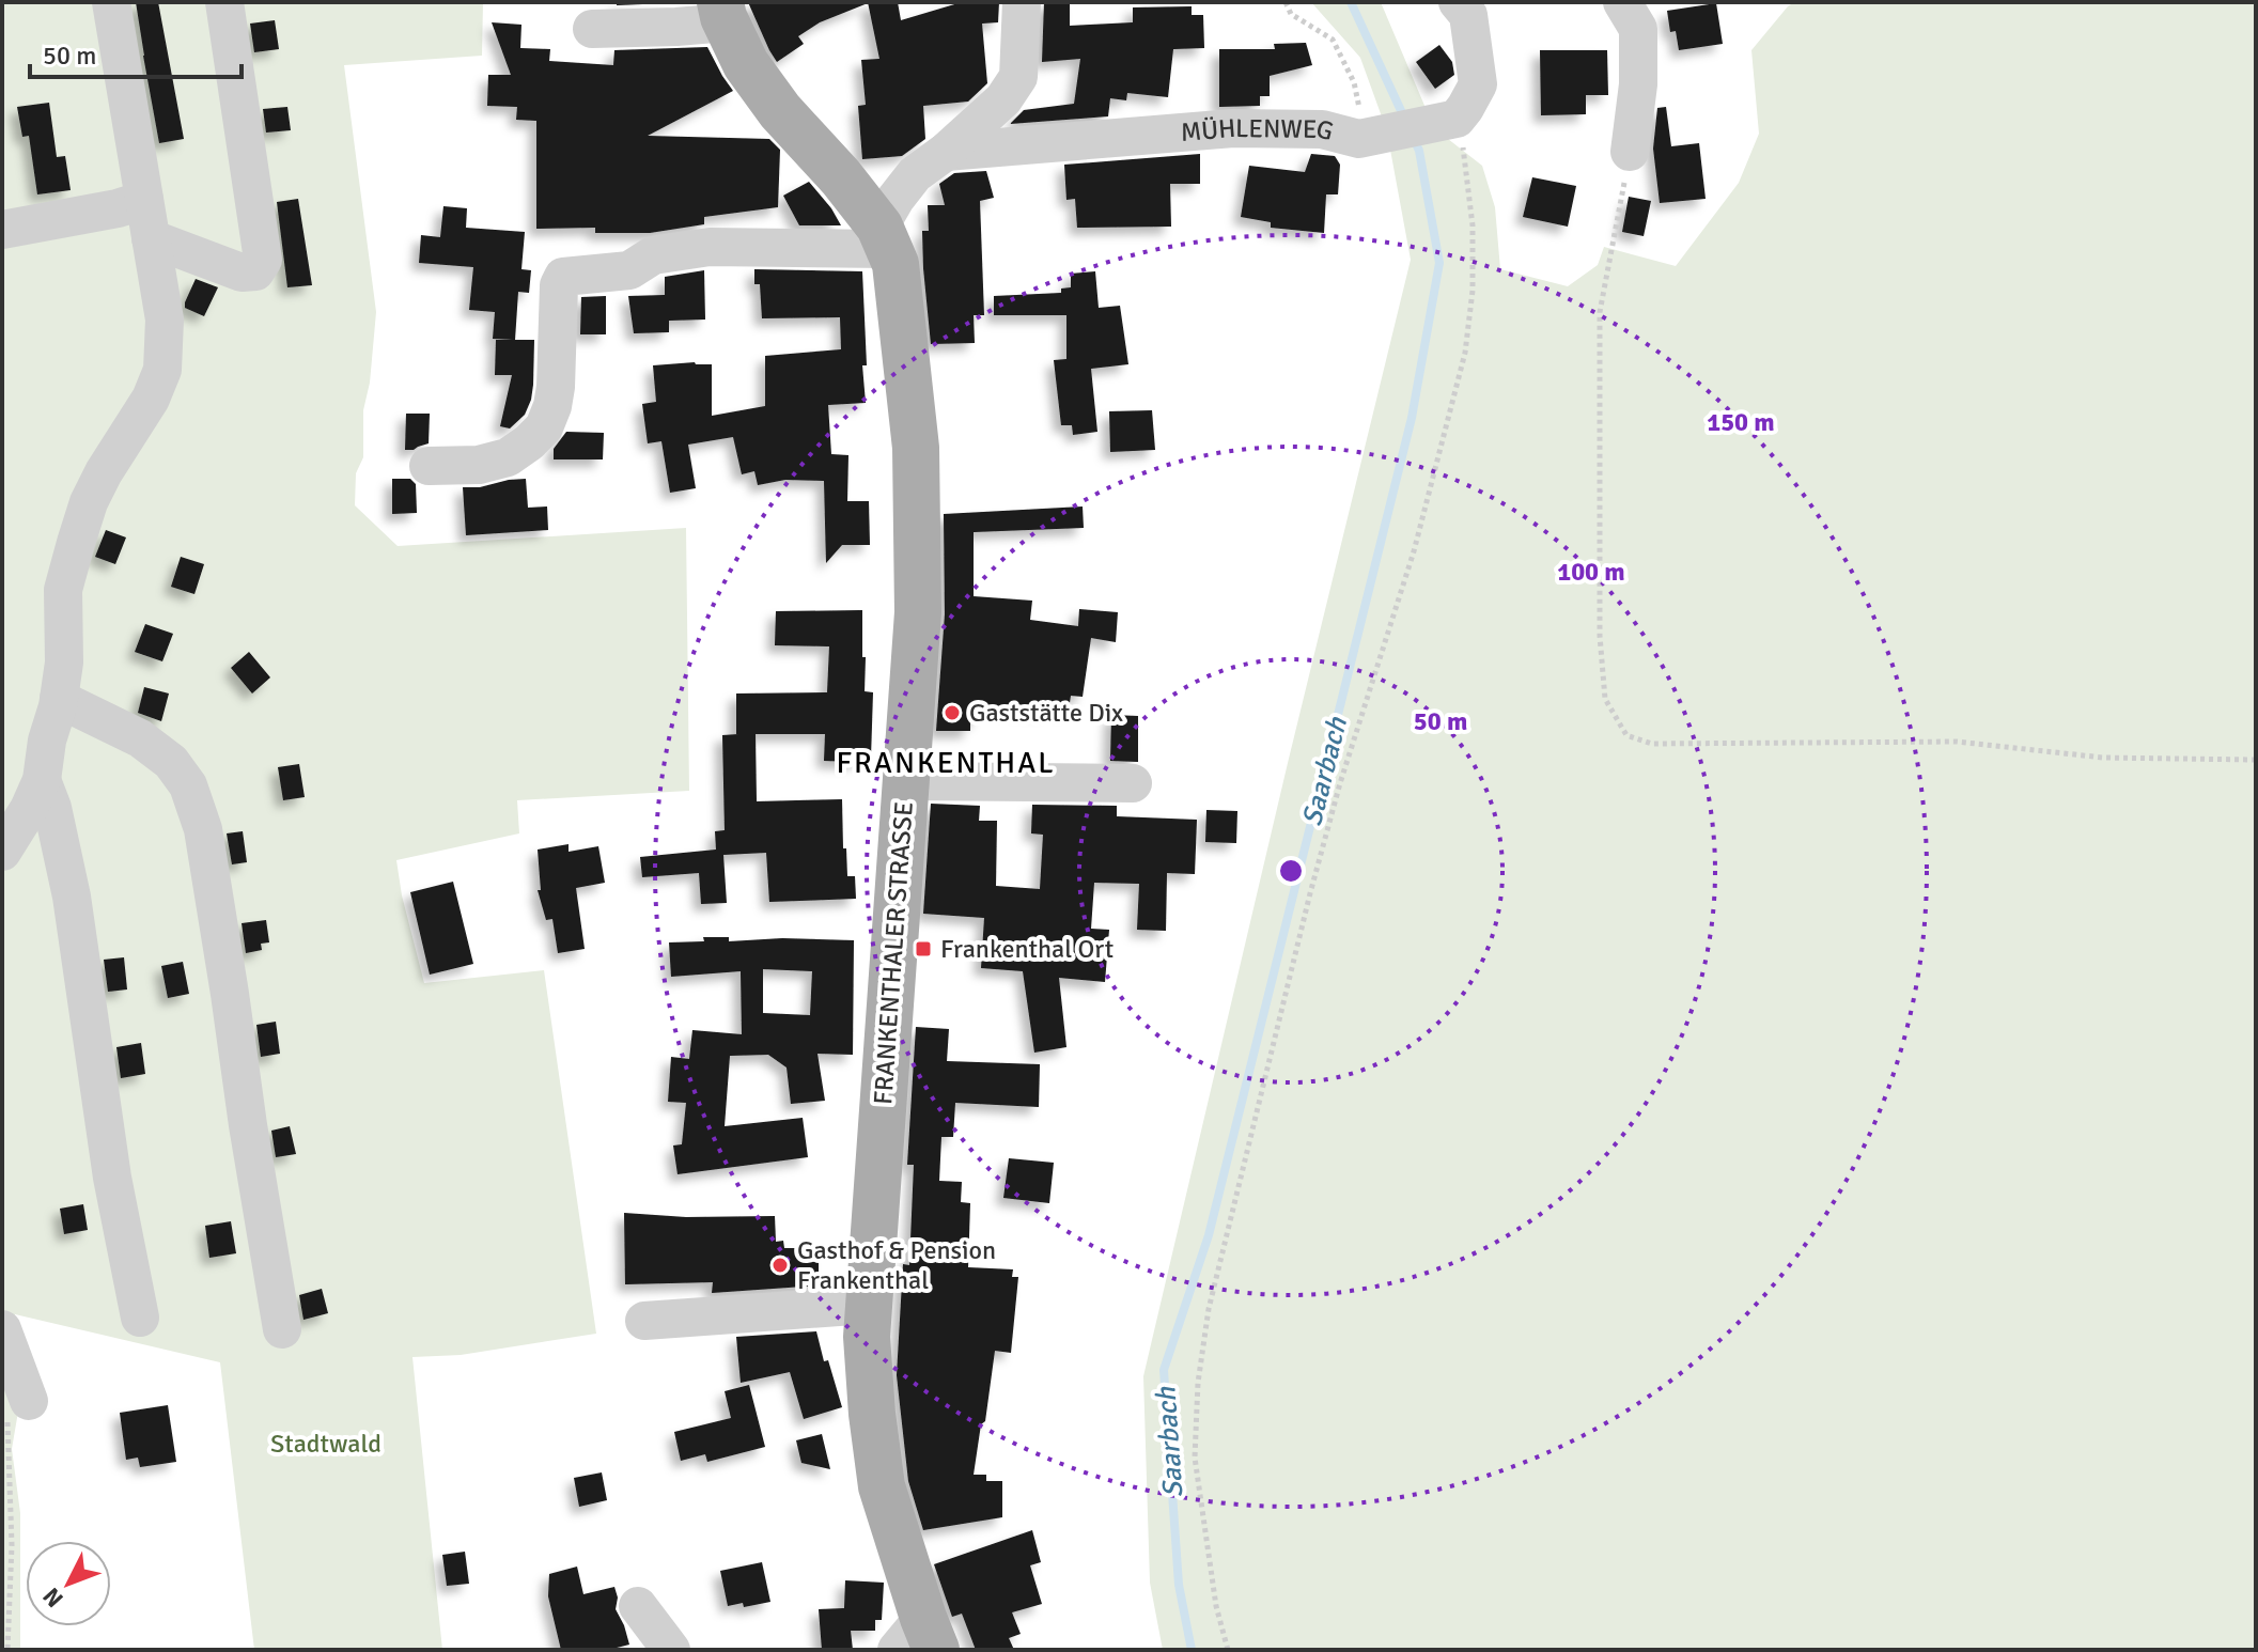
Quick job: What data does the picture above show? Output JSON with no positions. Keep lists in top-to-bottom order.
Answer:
{
  "streets": {
    "main road": ["FRANKENTHALER STRASSE"],
    "street": ["MÜHLENWEG"]
  },
  "districts": ["FRANKENTHAL"],
  "water": ["Saarbach"],
  "parks": ["Stadtwald"],
  "places": {
    "other": ["Gaststätte Dix", "Gasthof & Pension Frankenthal"],
    "transit": ["Frankenthal Ort"]
  },
  "scale_bar": "50 m",
  "north": "bottom left",
  "rings": ["150 m", "100 m", "50 m"]
}
